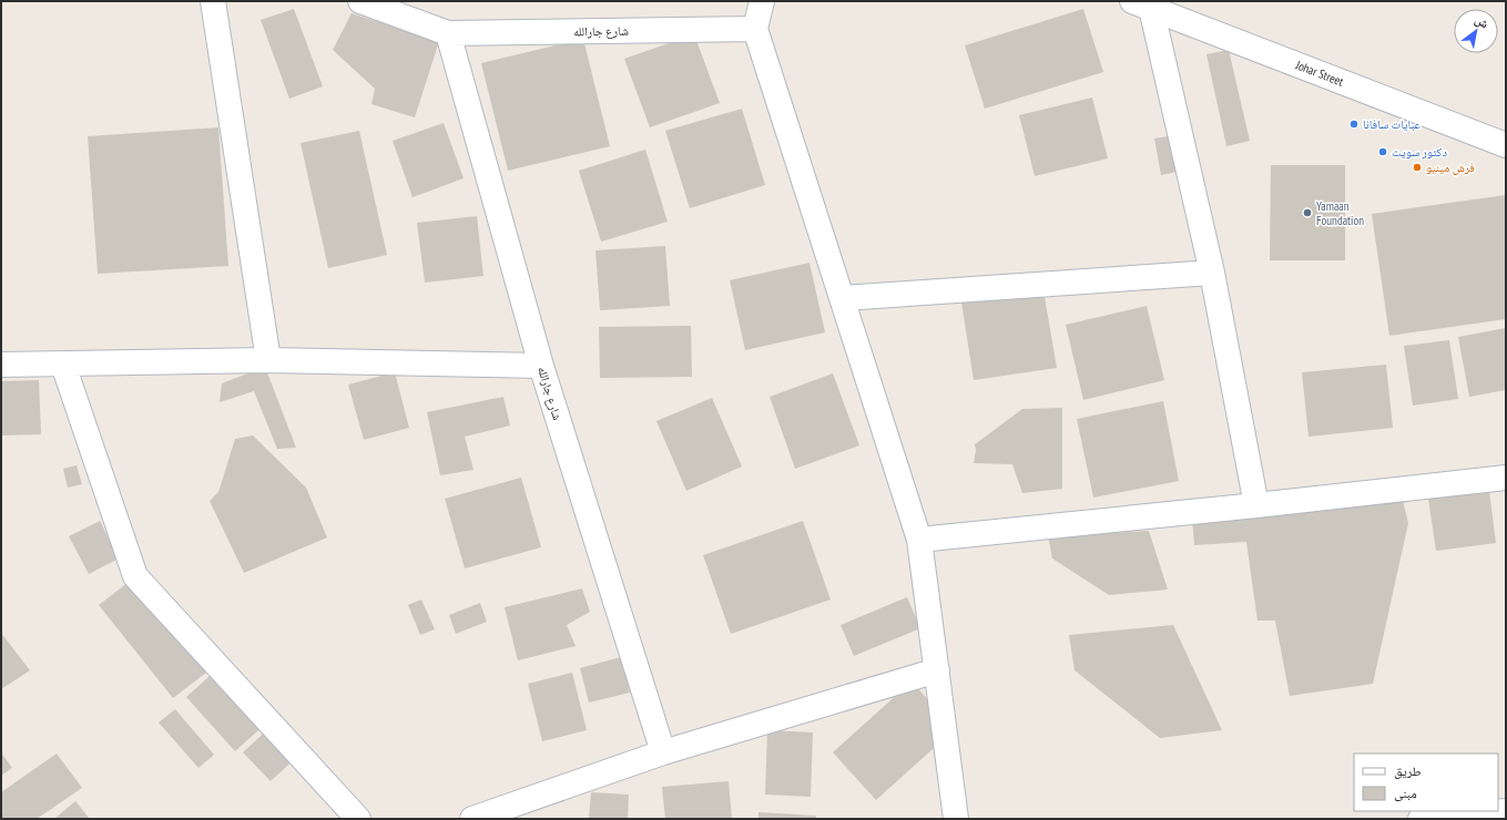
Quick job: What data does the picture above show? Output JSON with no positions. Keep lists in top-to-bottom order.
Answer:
{
  "streets": {
    "street": ["شارع جارالله", "Johar Street"]
  },
  "places": [
    "عبايات سافانا",
    "دكتور سويت",
    "فرش مينيو",
    "Yamaan Foundation"
  ],
  "legend": ["طريق", "مبنى"],
  "north": "top right"
}
